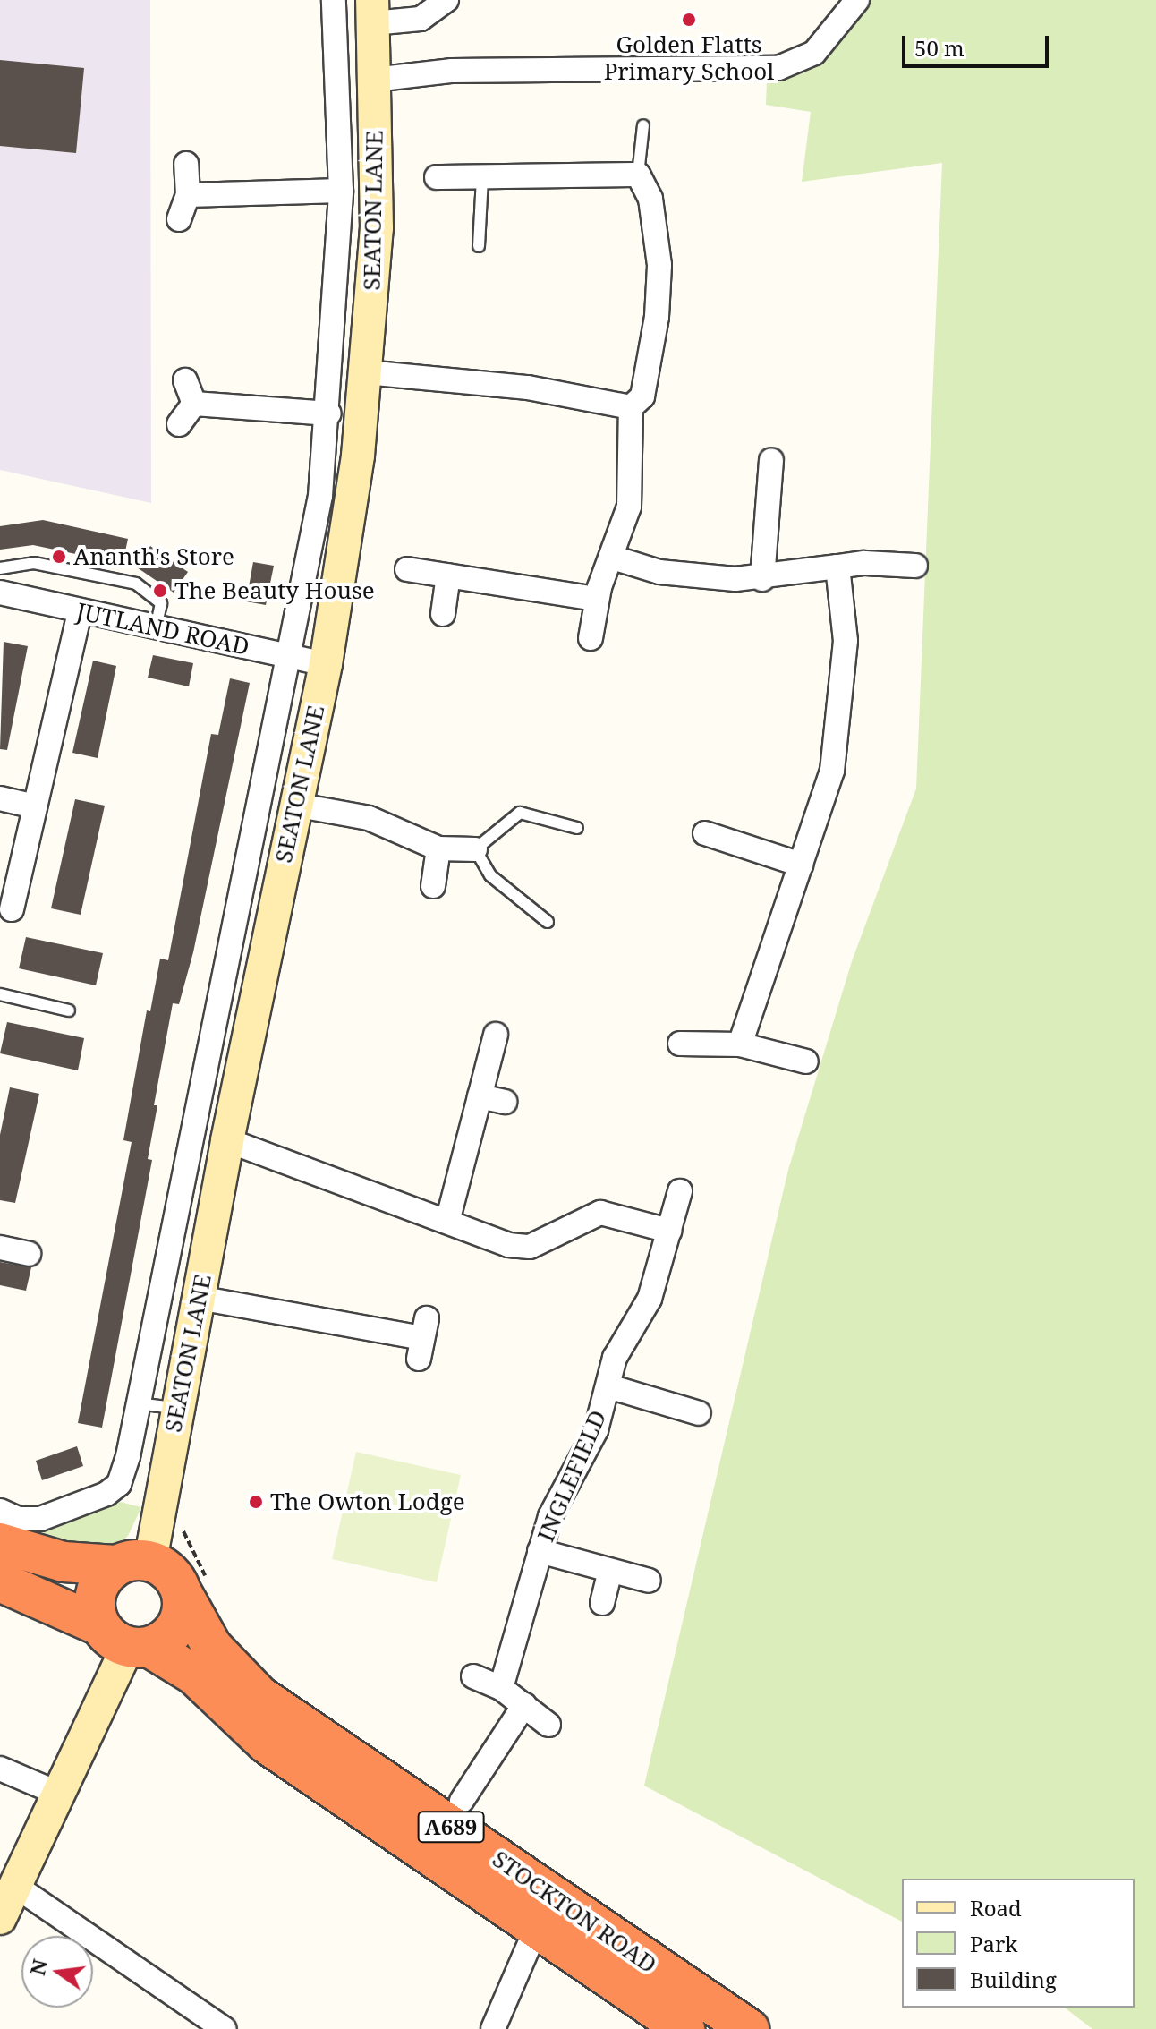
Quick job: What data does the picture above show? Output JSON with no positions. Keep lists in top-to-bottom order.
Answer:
{
  "streets": {
    "highway": ["A689", "STOCKTON ROAD"],
    "main road": ["SEATON LANE"],
    "street": ["JUTLAND ROAD", "INGLEFIELD"]
  },
  "crossings": [
    ["SEATON LANE", "JUTLAND ROAD"],
    ["SEATON LANE", "STOCKTON ROAD"]
  ],
  "places": [
    "Golden Flatts Primary School",
    "Ananth's Store",
    "The Beauty House",
    "The Owton Lodge"
  ],
  "legend": ["Road", "Park", "Building"],
  "scale_bar": "50 m",
  "north": "left"
}
